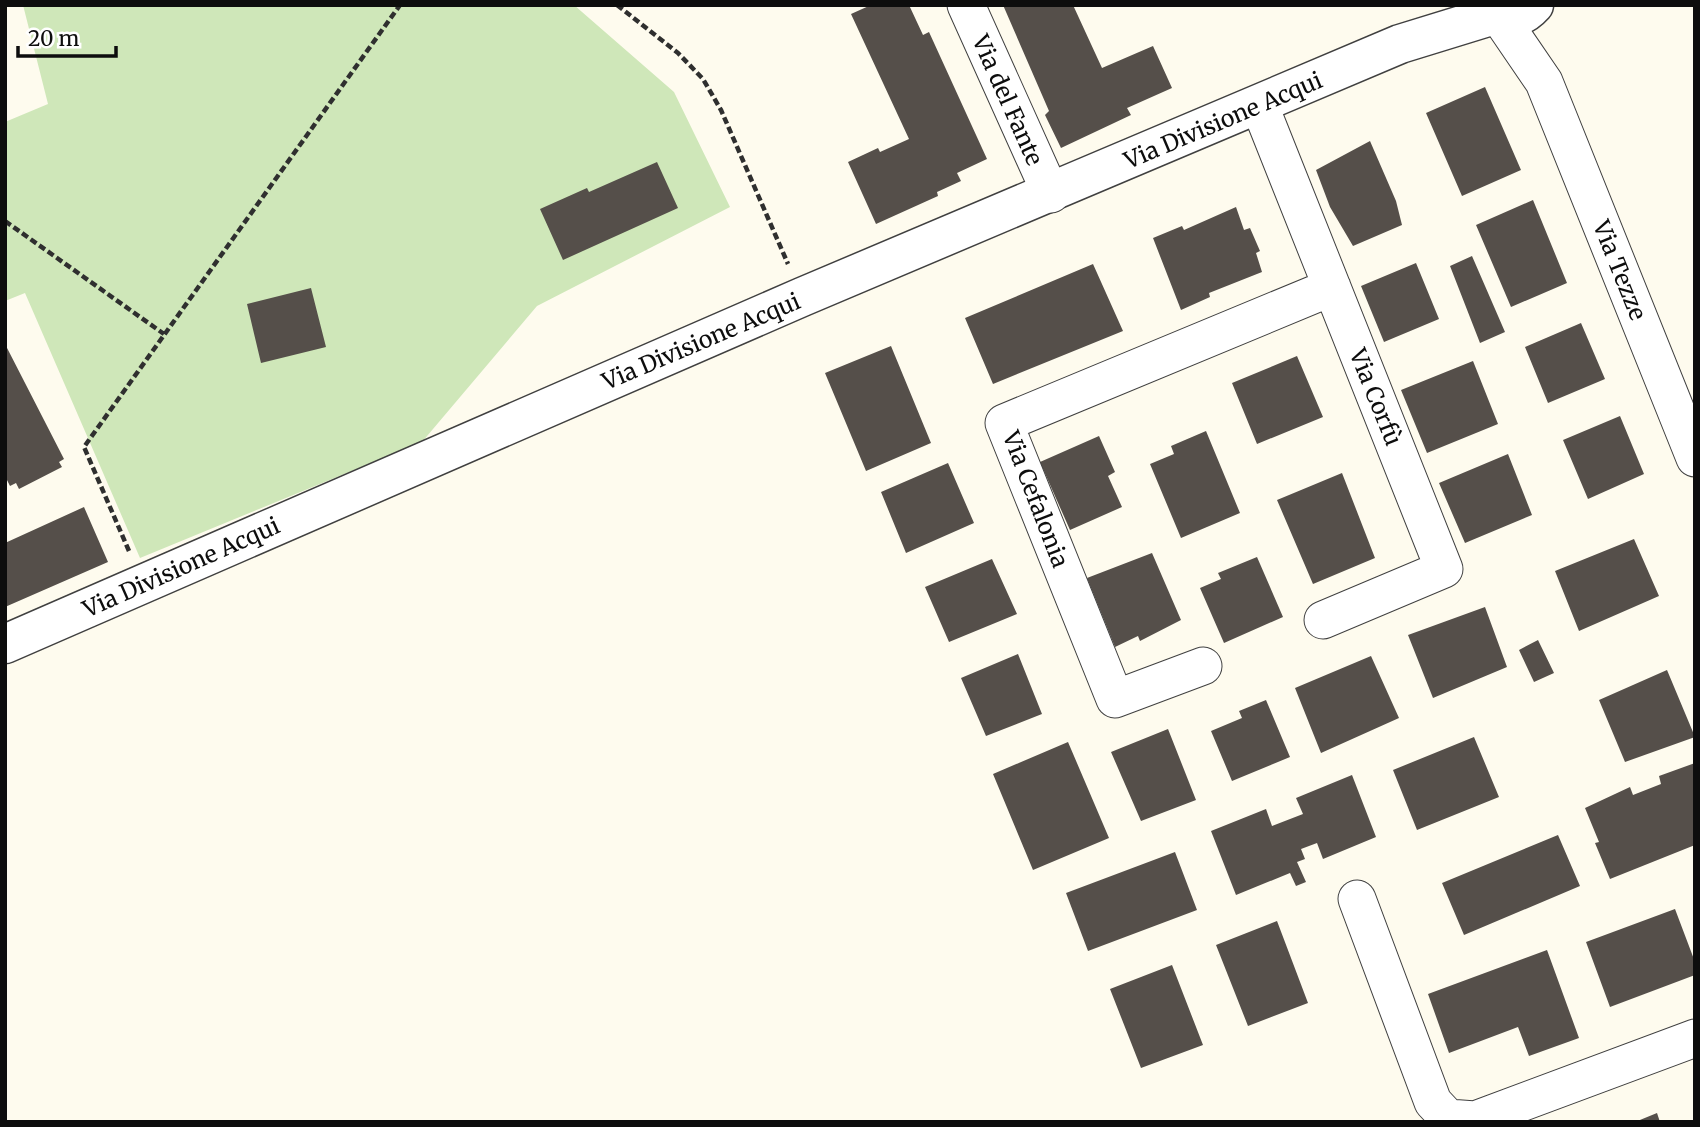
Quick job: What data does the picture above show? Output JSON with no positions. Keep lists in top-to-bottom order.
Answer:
{
  "streets": {
    "street": [
      "Via del Fante",
      "Via Divisione Acqui",
      "Via Tezze",
      "Via Corfù",
      "Via Cefalonia"
    ]
  },
  "crossings": [
    ["Via del Fante", "Via Divisione Acqui"],
    ["Via Divisione Acqui", "Via Tezze"],
    ["Via Divisione Acqui", "Via Corfù"],
    ["Via Corfù", "Via Cefalonia"]
  ],
  "scale_bar": "20 m"
}
